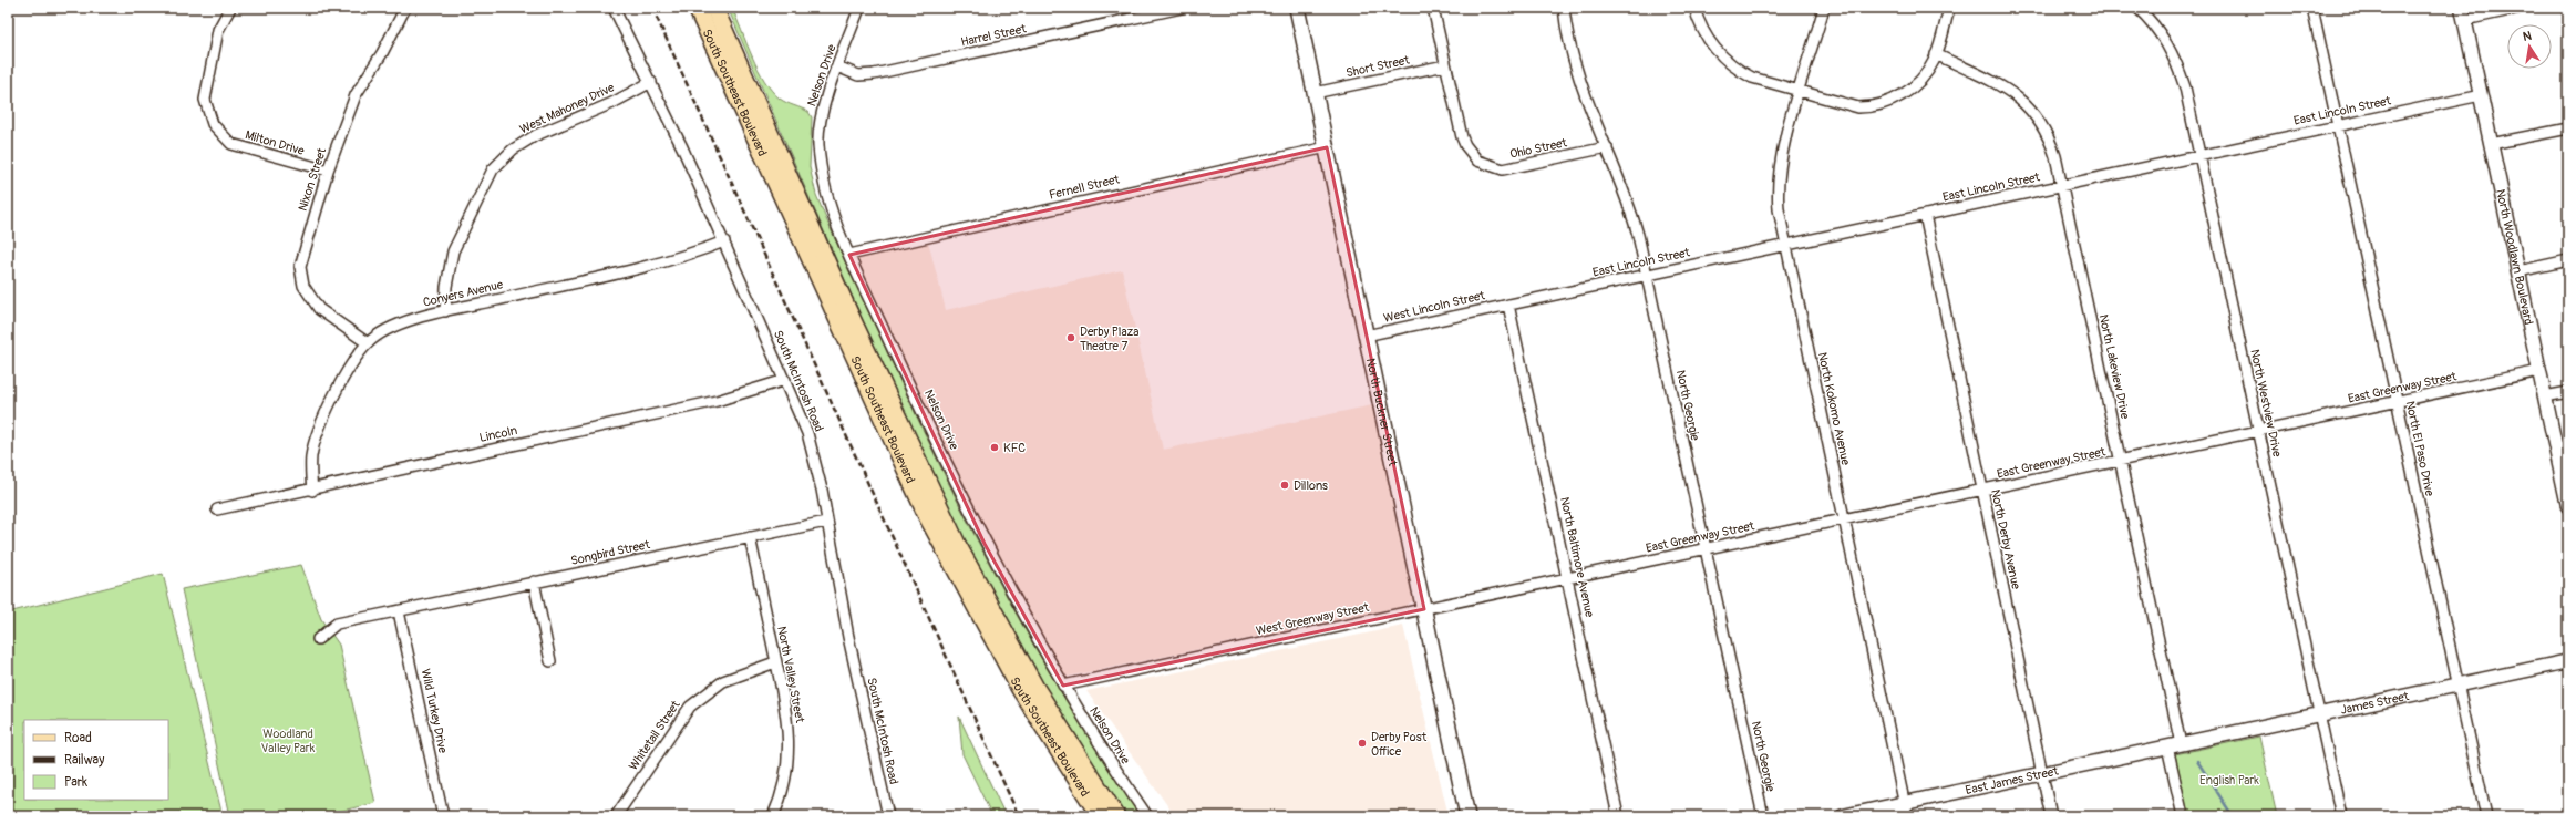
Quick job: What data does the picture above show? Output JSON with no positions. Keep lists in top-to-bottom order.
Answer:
{
  "streets": {
    "main road": ["South Southeast Boulevard", "North Buckner Street"],
    "street": [
      "Harrel Street",
      "Short Street",
      "Nelson Drive",
      "West Mahoney Drive",
      "East Lincoln Street",
      "Milton Drive",
      "Ohio Street",
      "Nixon Street",
      "Fernell Street",
      "North Woodlawn Boulevard",
      "Conyers Avenue",
      "West Lincoln Street",
      "North Lakeview Drive",
      "South McIntosh Road",
      "East Greenway Street",
      "North Westview Drive",
      "North Georgie",
      "North Kokomo Avenue",
      "Lincoln",
      "North El Paso Drive",
      "North Derby Avenue",
      "Songbird Street",
      "North Baltimore Avenue",
      "West Greenway Street",
      "North Valley Street",
      "James Street",
      "Wild Turkey Drive",
      "Whitetail Street",
      "East James Street"
    ]
  },
  "crossings": [
    ["Harrel Street", "Nelson Drive"],
    ["Short Street", "Ohio Street"],
    ["Short Street", "North Buckner Street"],
    ["Nelson Drive", "Fernell Street"],
    ["Nelson Drive", "West Greenway Street"],
    ["West Mahoney Drive", "Conyers Avenue"],
    ["West Mahoney Drive", "South McIntosh Road"],
    ["East Lincoln Street", "North Woodlawn Boulevard"],
    ["East Lincoln Street", "West Lincoln Street"],
    ["East Lincoln Street", "North Lakeview Drive"],
    ["East Lincoln Street", "North Westview Drive"],
    ["East Lincoln Street", "North Georgie"],
    ["East Lincoln Street", "North Kokomo Avenue"],
    ["East Lincoln Street", "North El Paso Drive"],
    ["East Lincoln Street", "North Derby Avenue"],
    ["East Lincoln Street", "North Baltimore Avenue"],
    ["Milton Drive", "Nixon Street"],
    ["Ohio Street", "North Georgie"],
    ["Nixon Street", "Conyers Avenue"],
    ["Fernell Street", "North Buckner Street"],
    ["North Woodlawn Boulevard", "East Greenway Street"],
    ["Conyers Avenue", "South McIntosh Road"],
    ["Conyers Avenue", "Lincoln"],
    ["West Lincoln Street", "North Buckner Street"],
    ["West Lincoln Street", "North Baltimore Avenue"],
    ["North Lakeview Drive", "East Greenway Street"],
    ["North Lakeview Drive", "James Street"],
    ["North Lakeview Drive", "East James Street"],
    ["South McIntosh Road", "Lincoln"],
    ["South McIntosh Road", "Songbird Street"],
    ["East Greenway Street", "North Westview Drive"],
    ["East Greenway Street", "North Georgie"],
    ["East Greenway Street", "North Kokomo Avenue"],
    ["East Greenway Street", "North El Paso Drive"],
    ["East Greenway Street", "North Derby Avenue"],
    ["East Greenway Street", "North Baltimore Avenue"],
    ["East Greenway Street", "West Greenway Street"],
    ["North Westview Drive", "James Street"],
    ["North Kokomo Avenue", "East James Street"],
    ["North Buckner Street", "West Greenway Street"],
    ["North El Paso Drive", "James Street"],
    ["North Derby Avenue", "East James Street"],
    ["Songbird Street", "North Valley Street"],
    ["Songbird Street", "Wild Turkey Drive"],
    ["North Baltimore Avenue", "West Greenway Street"],
    ["North Valley Street", "Whitetail Street"],
    ["James Street", "East James Street"]
  ],
  "parks": ["Woodland Valley Park", "English Park"],
  "places": [
    "Derby Plaza Theatre 7",
    "KFC",
    "Dillons",
    "Derby Post Office"
  ],
  "legend": ["Road", "Railway", "Park"],
  "north": "top"
}
